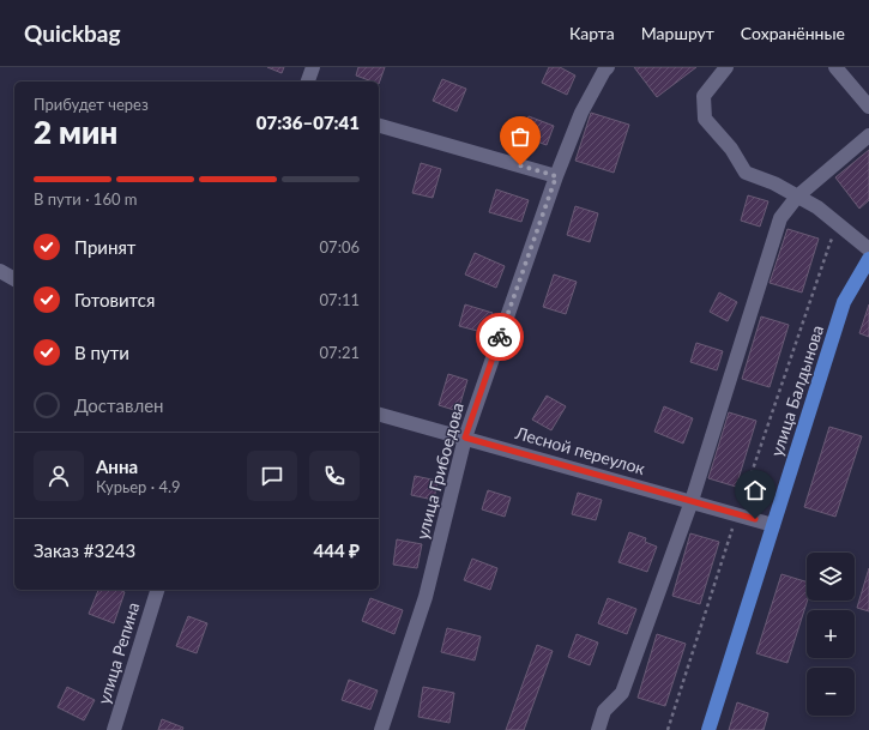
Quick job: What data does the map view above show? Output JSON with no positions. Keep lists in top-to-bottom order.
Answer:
{
  "streets": {
    "main road": ["улица Балдынова"],
    "street": ["Лесной переулок", "улица Грибоедова", "улица Репина"]
  },
  "crossings": [
    ["улица Балдынова", "Лесной переулок"],
    ["Лесной переулок", "улица Грибоедова"]
  ],
  "page": {
    "header": "Quickbag",
    "nav": ["Карта", "Маршрут", "Сохранённые"],
    "heading": ["2 мин", "Прибудет через", "07:36–07:41"],
    "panel": [
      "Анна",
      "Курьер · 4.9",
      "Заказ #3243",
      "444 ₽"
    ],
    "bar": "В пути · 160 m",
    "list": [
      ["Принят", "07:06"],
      ["Готовится", "07:11"],
      ["В пути", "07:21"],
      "Доставлен"
    ],
    "map_buttons": ["+", "−"]
  }
}
